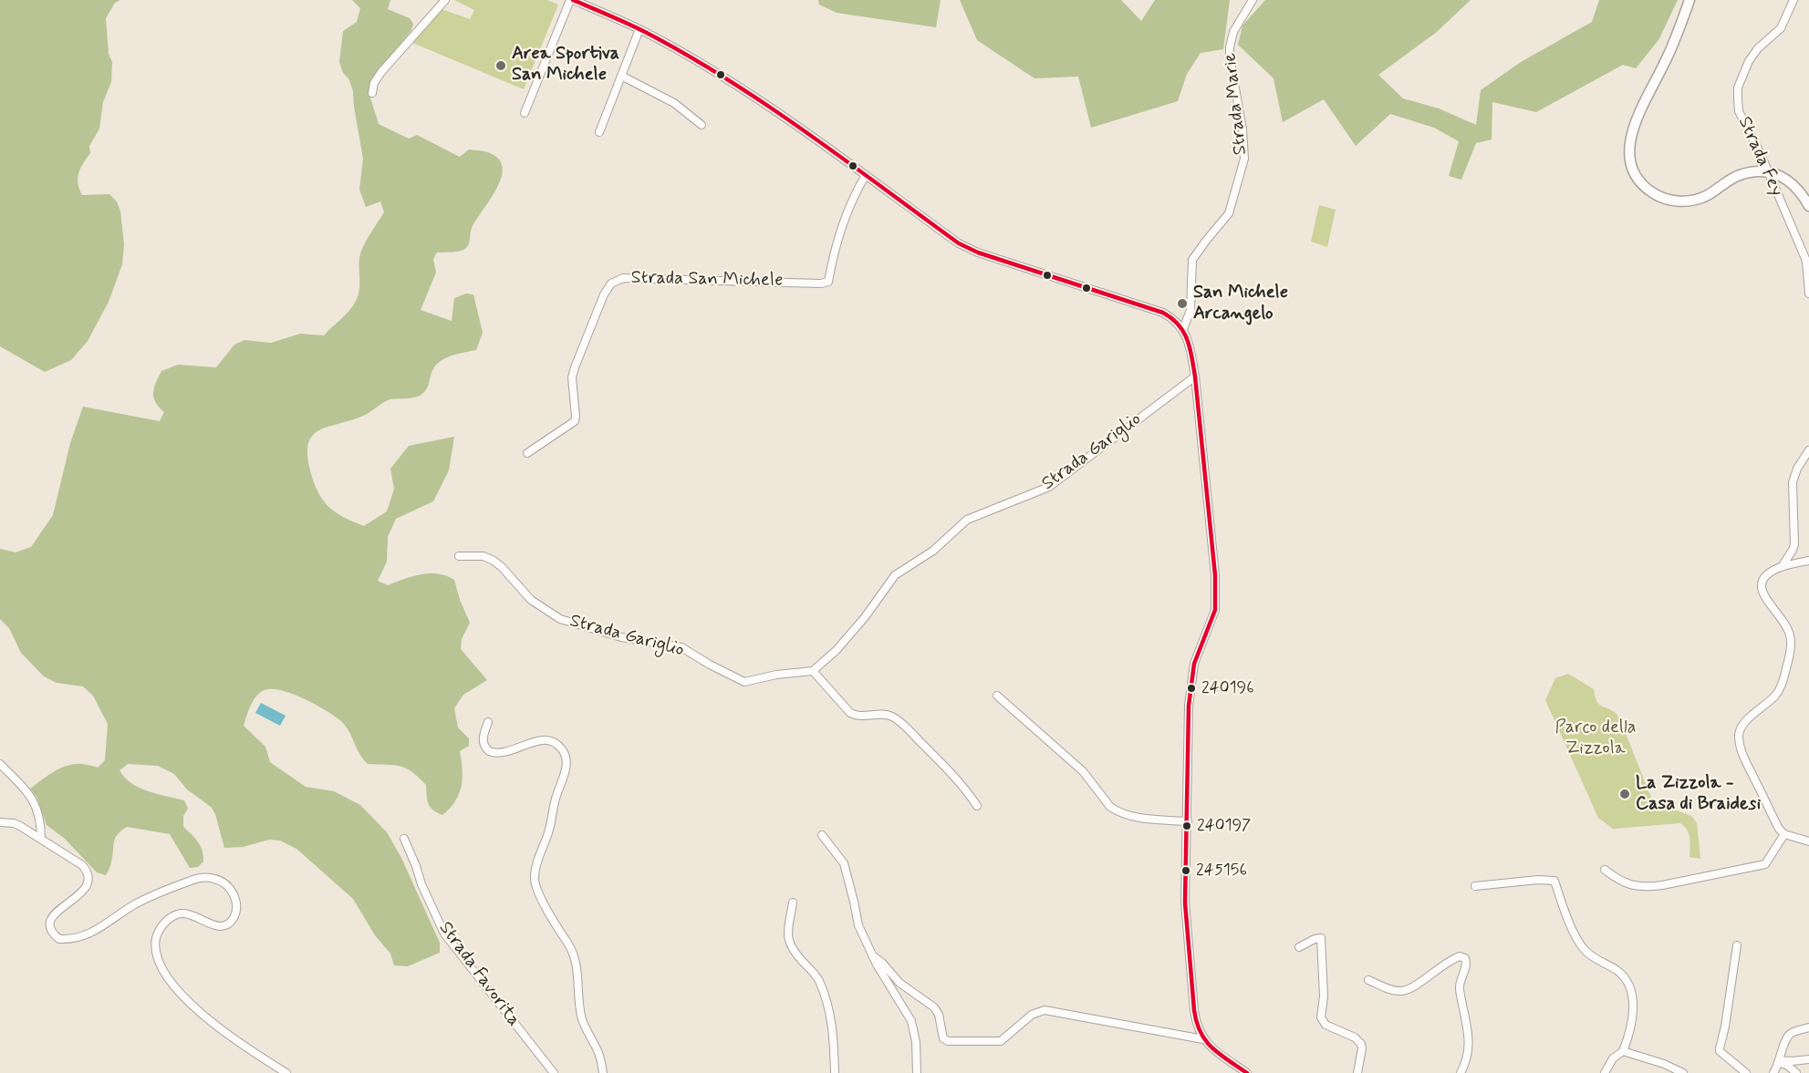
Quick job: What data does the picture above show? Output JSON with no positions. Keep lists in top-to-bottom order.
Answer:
{
  "streets": {
    "street": [
      "Strada Marie",
      "Strada Fey",
      "Strada San Michele",
      "Strada Gariglio",
      "Strada Favorita"
    ]
  },
  "parks": ["Parco della Zizzola"],
  "places": [
    "Area Sportiva San Michele",
    "San Michele Arcangelo",
    "240196",
    "La Zizzola - Casa di Braidesi",
    "240197",
    "245156"
  ]
}
